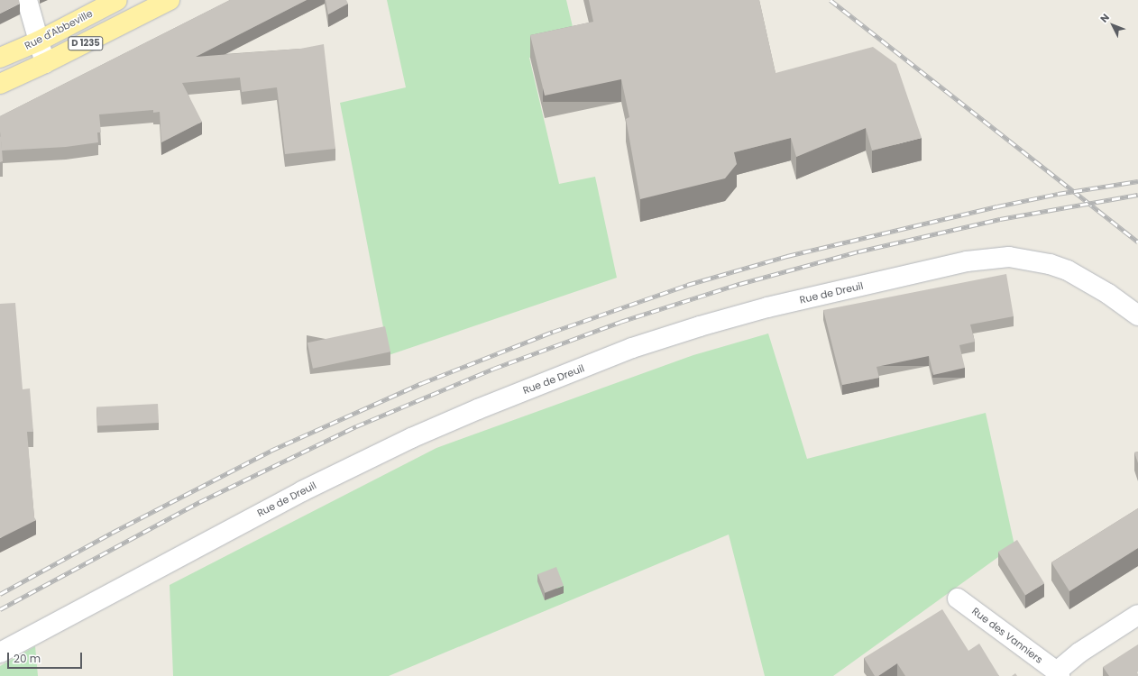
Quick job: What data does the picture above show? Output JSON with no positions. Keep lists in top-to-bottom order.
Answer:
{
  "streets": {
    "main road": ["Rue d'Abbeville", "D 1235"],
    "street": ["Rue de Dreuil", "Rue des Vanniers"]
  },
  "scale_bar": "20 m",
  "north": "top left"
}
